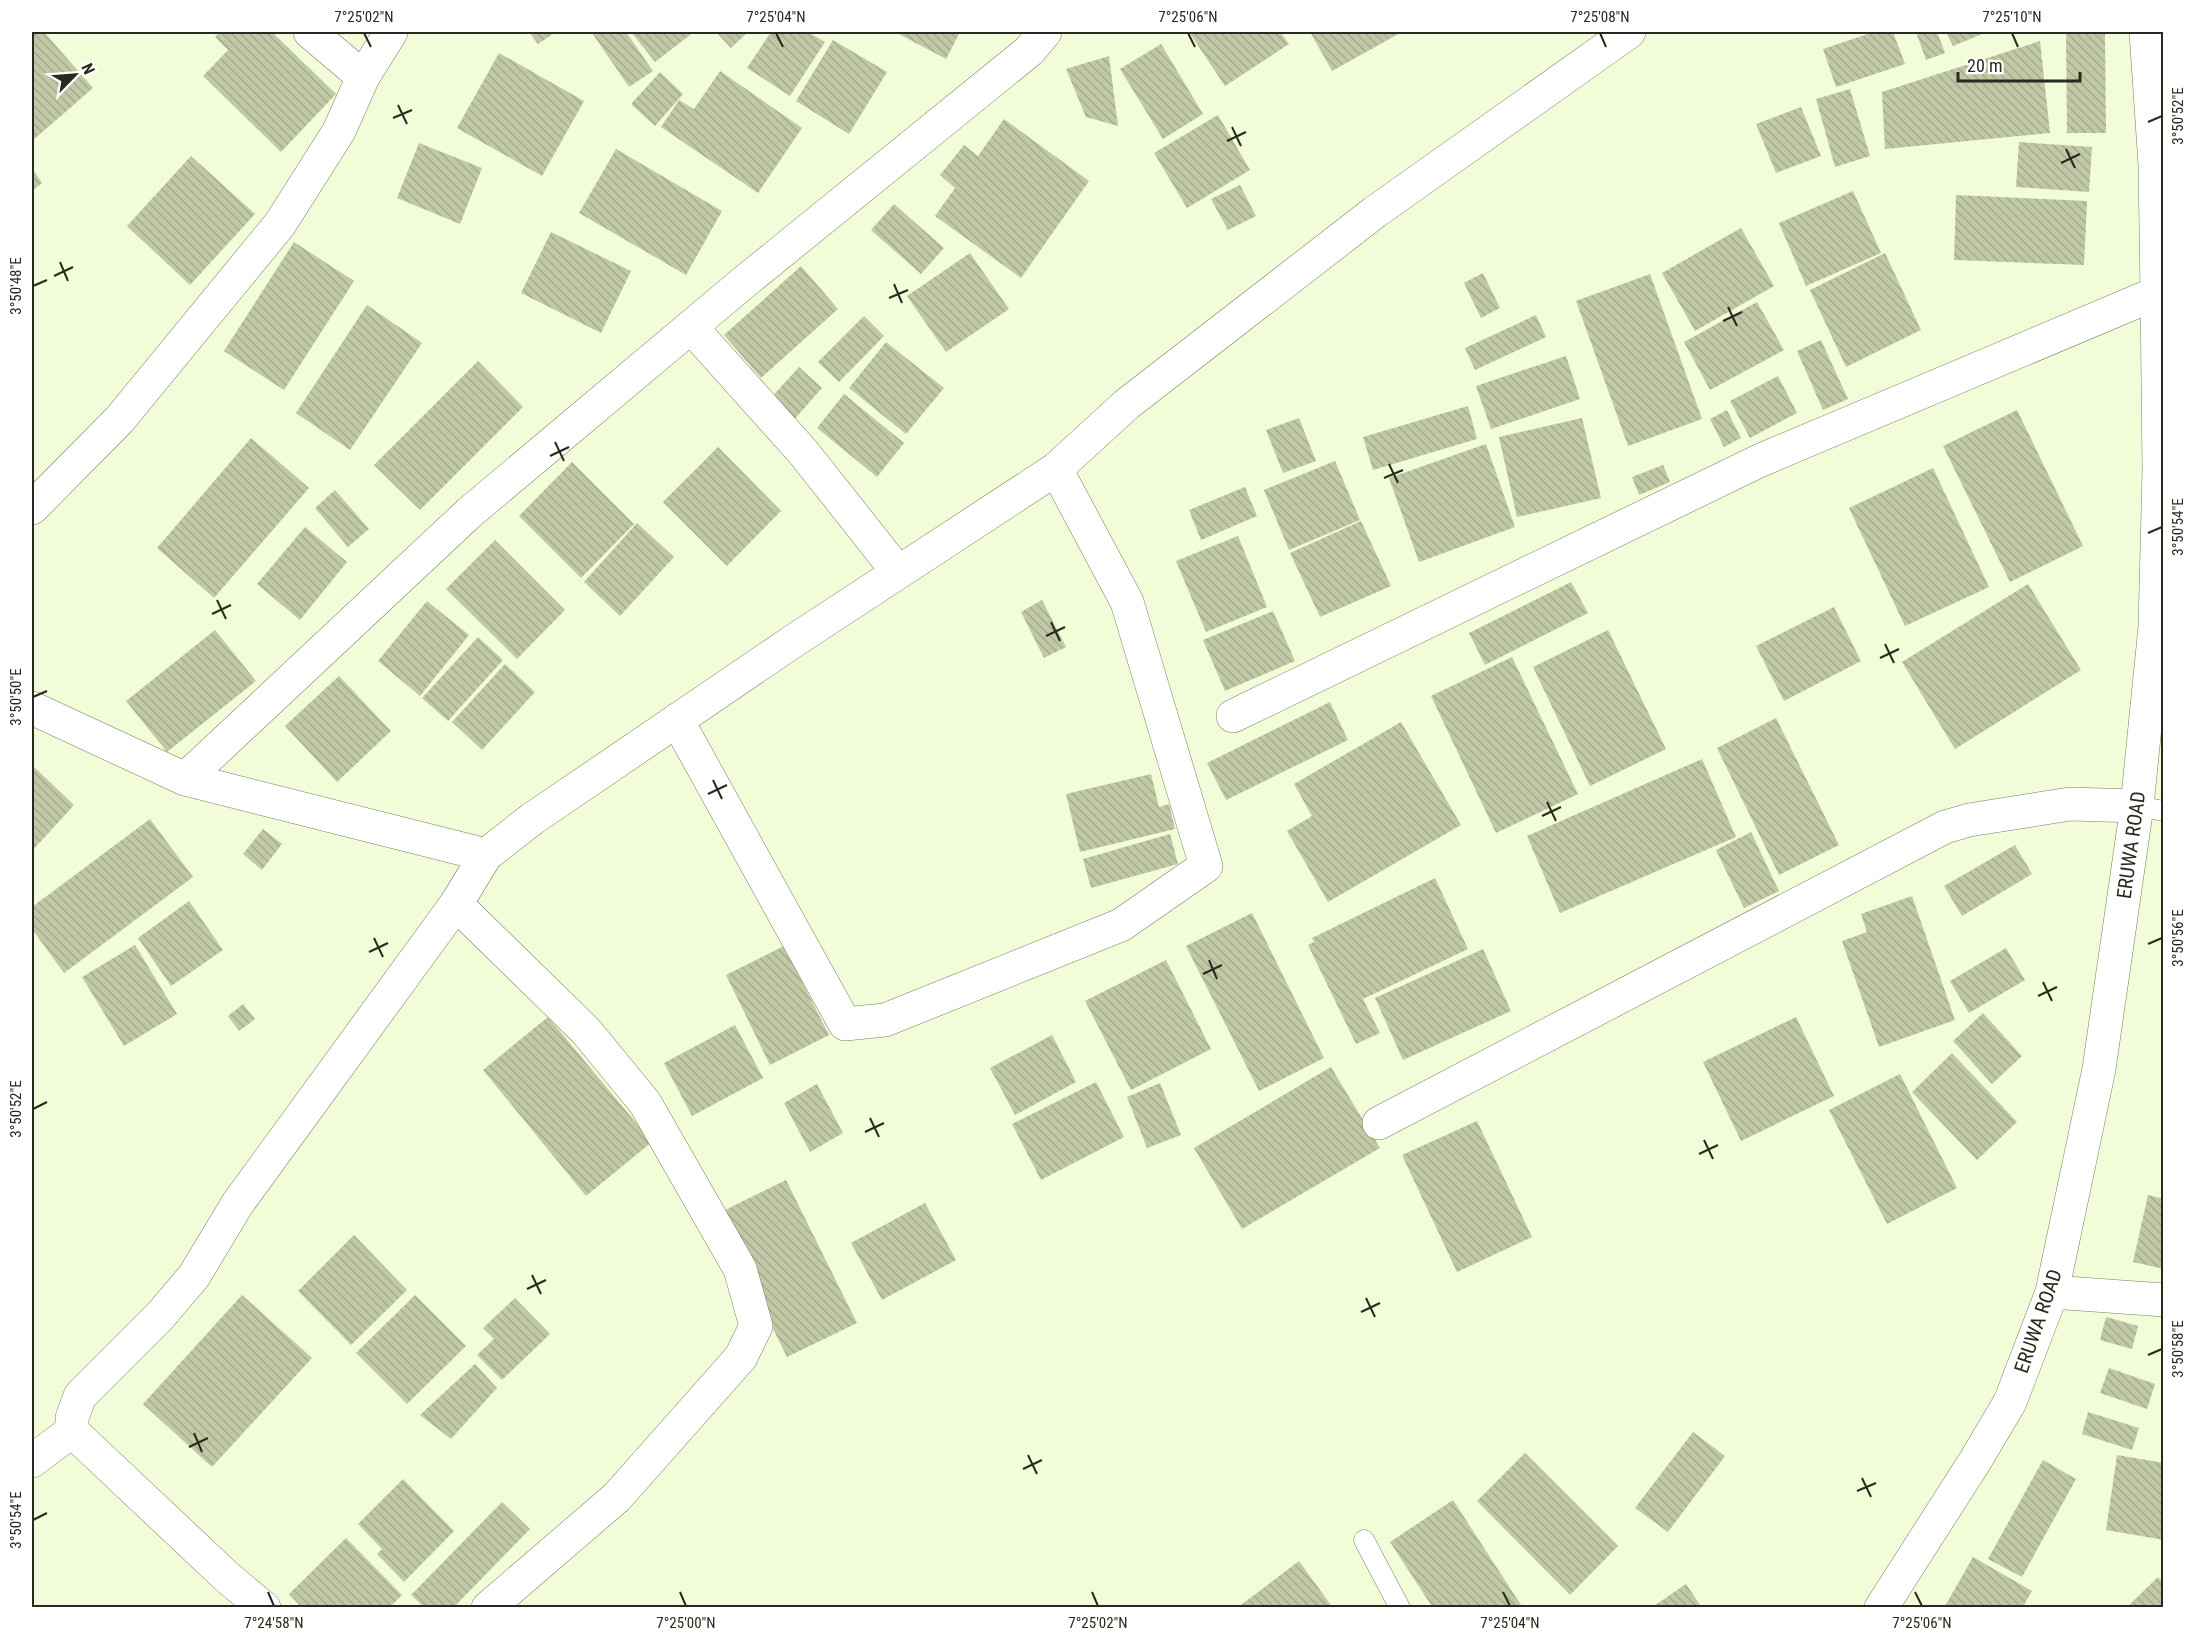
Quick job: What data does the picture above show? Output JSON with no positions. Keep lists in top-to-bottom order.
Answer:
{
  "streets": {
    "street": ["ERUWA ROAD"]
  },
  "scale_bar": "20 m",
  "north": "top right",
  "coordinates": [
    "7°25'02\"N",
    "7°25'04\"N",
    "7°25'06\"N",
    "7°25'08\"N",
    "7°25'10\"N",
    "3°50'52\"E",
    "3°50'48\"E",
    "3°50'54\"E",
    "3°50'50\"E",
    "3°50'56\"E",
    "3°50'58\"E",
    "7°24'58\"N",
    "7°25'00\"N"
  ]
}
